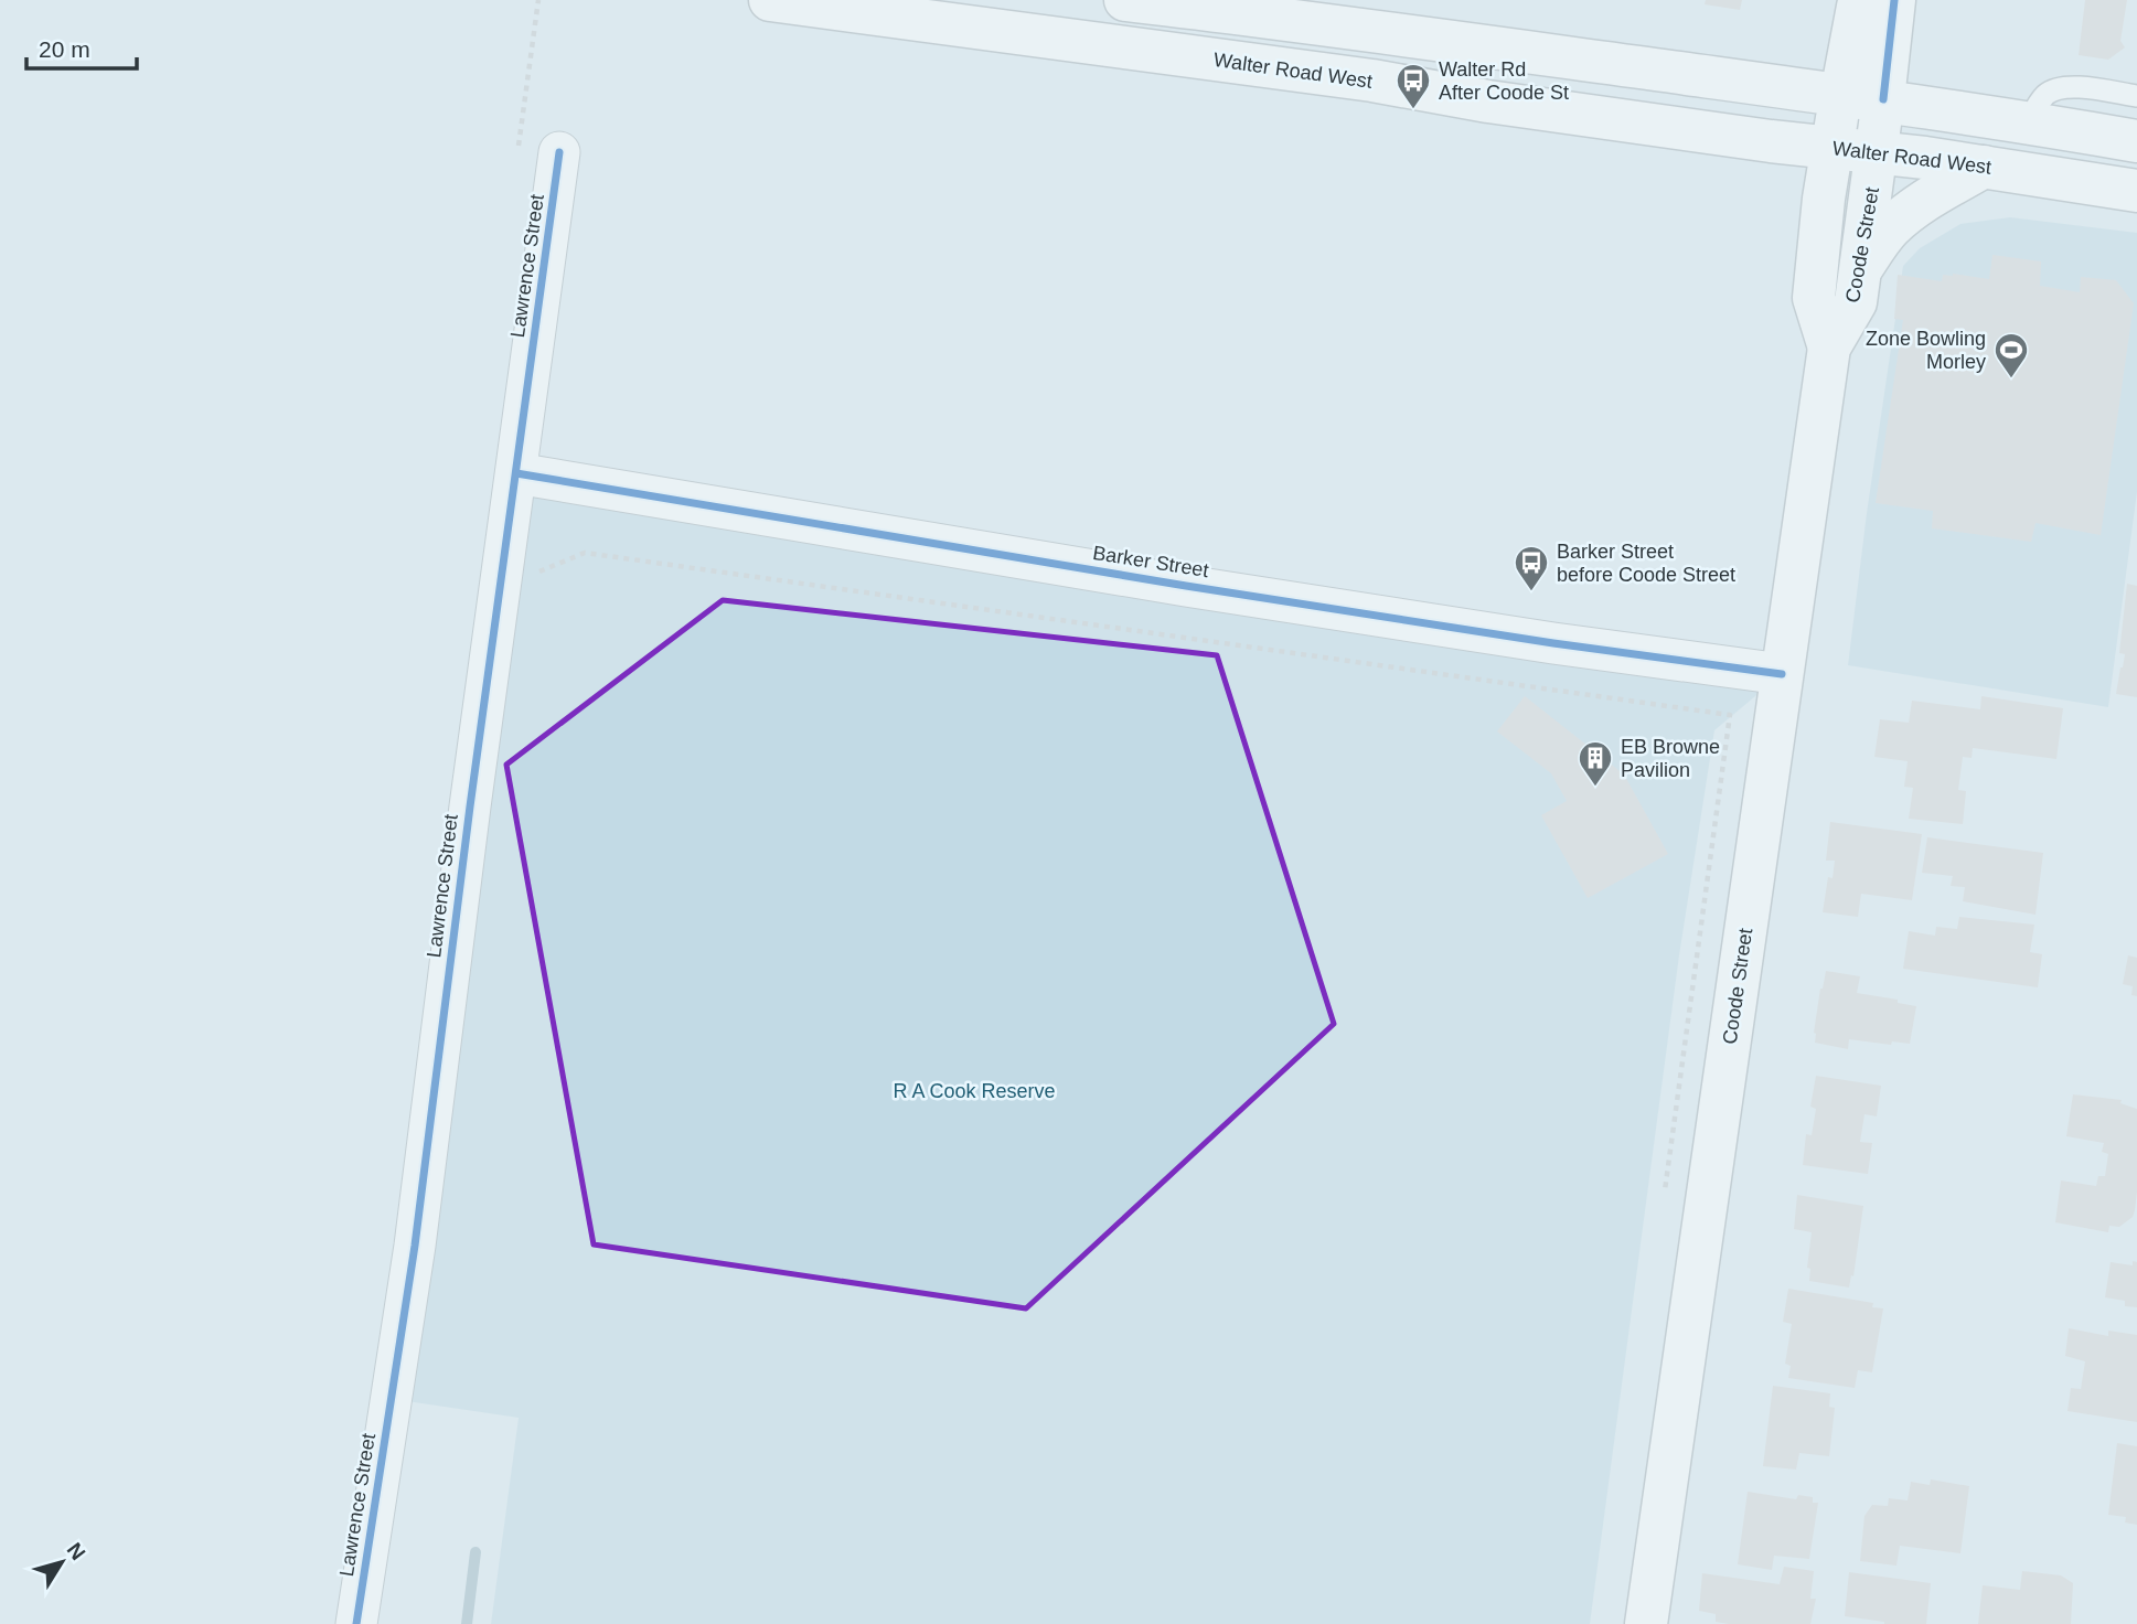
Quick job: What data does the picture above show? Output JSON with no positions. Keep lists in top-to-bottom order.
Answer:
{
  "streets": {
    "main road": ["Walter Road West", "Coode Street"],
    "street": ["Lawrence Street", "Barker Street"]
  },
  "crossings": [
    ["Walter Road West", "Coode Street"],
    ["Coode Street", "Barker Street"],
    ["Lawrence Street", "Barker Street"]
  ],
  "parks": ["R A Cook Reserve"],
  "places": {
    "bus stop": ["Walter Rd After Coode St", "Barker Street before Coode Street"],
    "sports": ["Zone Bowling Morley"],
    "building": ["EB Browne Pavilion"]
  },
  "scale_bar": "20 m",
  "north": "top right"
}
